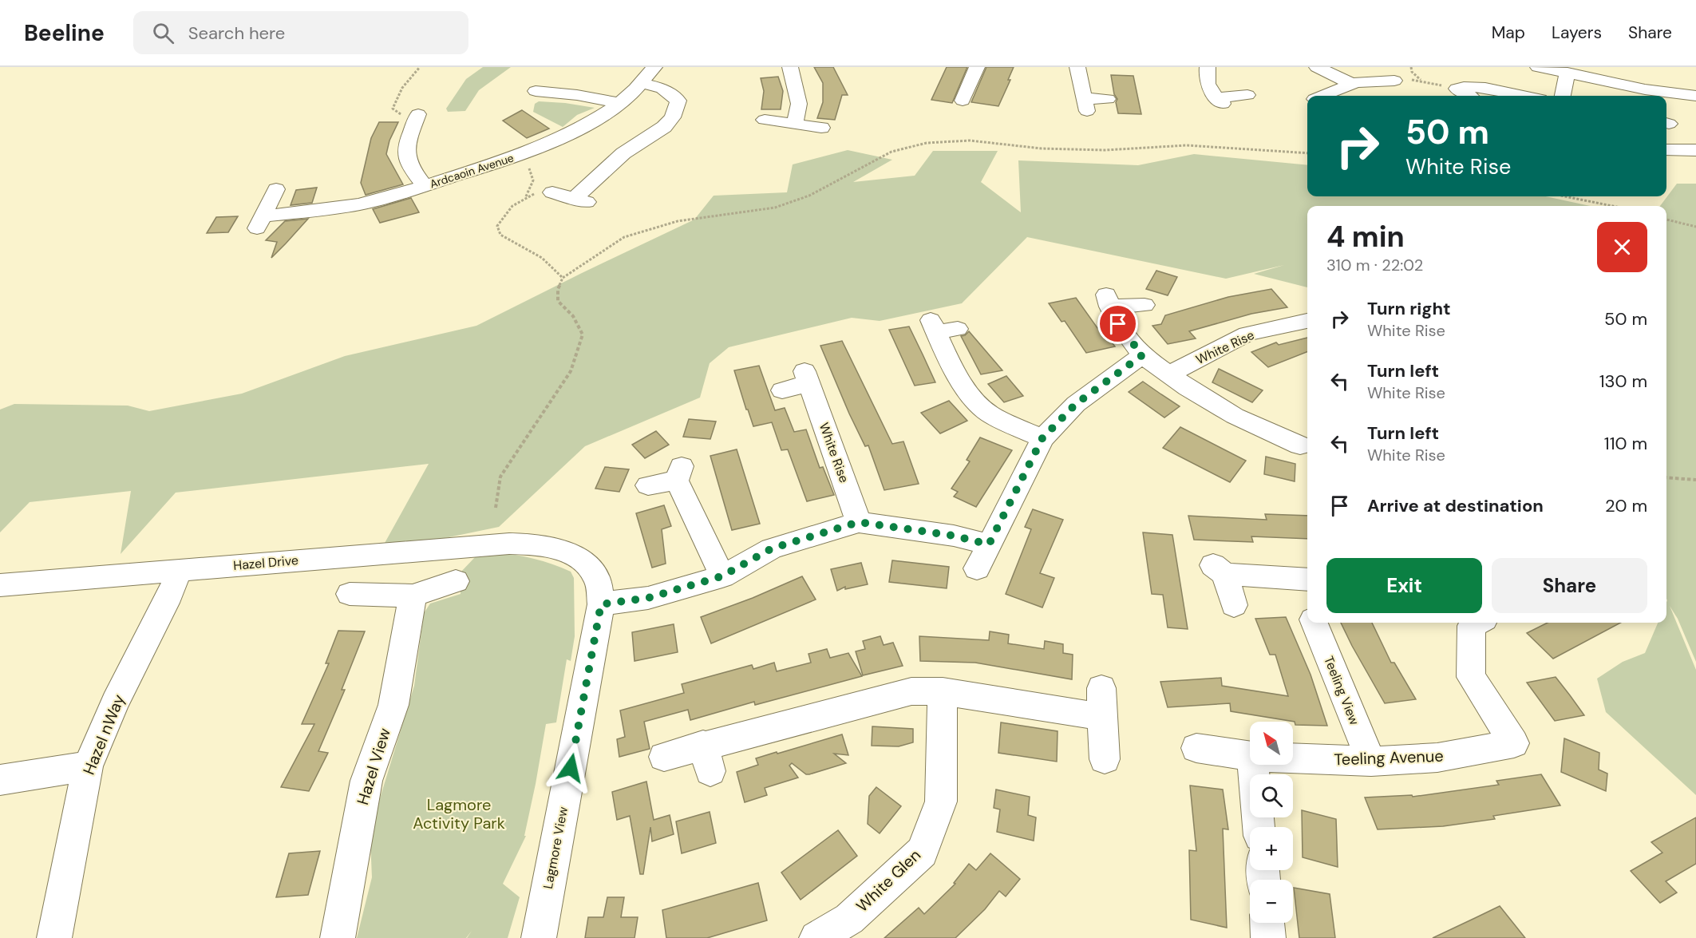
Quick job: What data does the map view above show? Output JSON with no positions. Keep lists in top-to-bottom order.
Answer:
{
  "streets": {
    "street": [
      "Ardcaoin Avenue",
      "White Rise",
      "Hazel Drive",
      "Teeling View",
      "Hazel nWay",
      "Teeling Avenue",
      "Hazel View",
      "Lagmore View",
      "White Glen"
    ]
  },
  "crossings": [
    ["Hazel Drive", "Hazel nWay"],
    ["Hazel Drive", "Lagmore View"],
    ["Teeling View", "Teeling Avenue"]
  ],
  "parks": ["Lagmore Activity Park"],
  "north": "top left",
  "page": {
    "header": "Beeline",
    "search": "Search here",
    "nav": ["Map", "Layers", "Share"],
    "turn": ["50 m", "White Rise"],
    "heading": ["4 min", "310 m · 22:02"],
    "list": [
      {
        "name": "Turn right",
        "note": "White Rise",
        "value": "50 m"
      },
      {
        "name": "Turn left",
        "note": "White Rise",
        "value": "130 m"
      },
      {
        "name": "Turn left",
        "note": "White Rise",
        "value": "110 m"
      },
      {
        "name": "Arrive at destination",
        "value": "20 m"
      }
    ],
    "buttons": ["Exit", "Share"],
    "map_buttons": ["+", "−"]
  }
}
